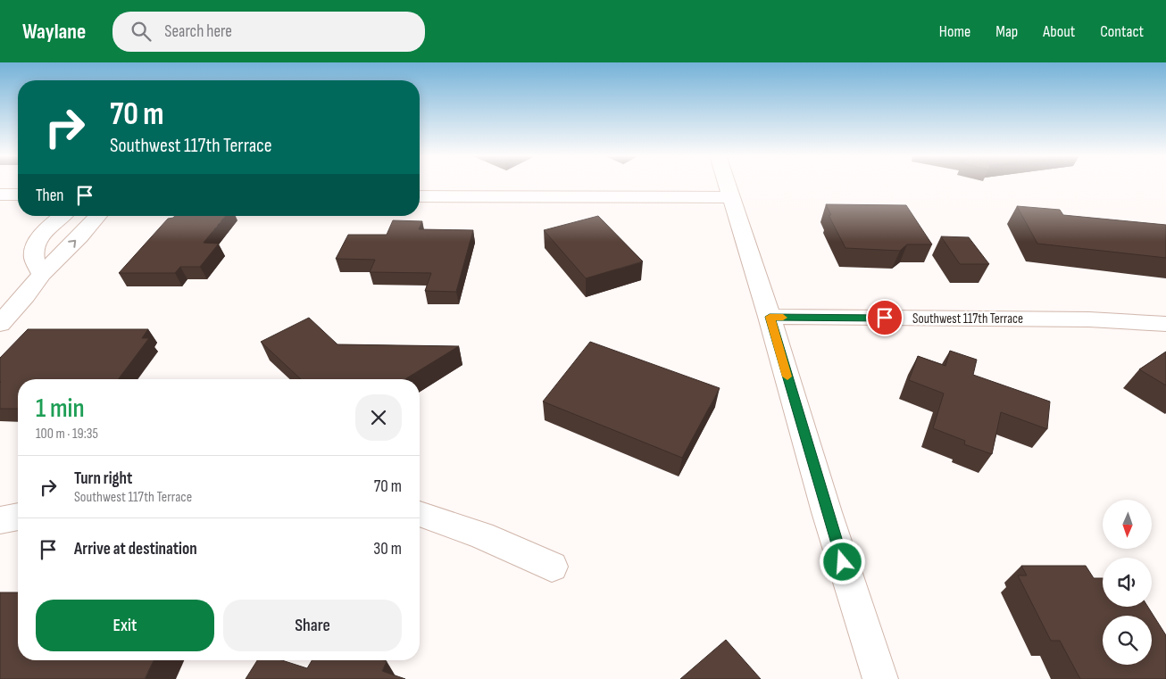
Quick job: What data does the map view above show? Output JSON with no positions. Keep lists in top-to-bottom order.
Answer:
{
  "streets": {
    "street": ["Southwest 117th Terrace"]
  },
  "north": "bottom",
  "page": {
    "header": "Waylane",
    "search": "Search here",
    "nav": [
      "Home",
      "Map",
      "About",
      "Contact"
    ],
    "turn": ["70 m", "Southwest 117th Terrace"],
    "then": "Then",
    "heading": ["1 min", "100 m · 19:35"],
    "list": [
      {
        "name": "Turn right",
        "note": "Southwest 117th Terrace",
        "value": "70 m"
      },
      {
        "name": "Arrive at destination",
        "value": "30 m"
      }
    ],
    "buttons": ["Exit", "Share"]
  }
}
